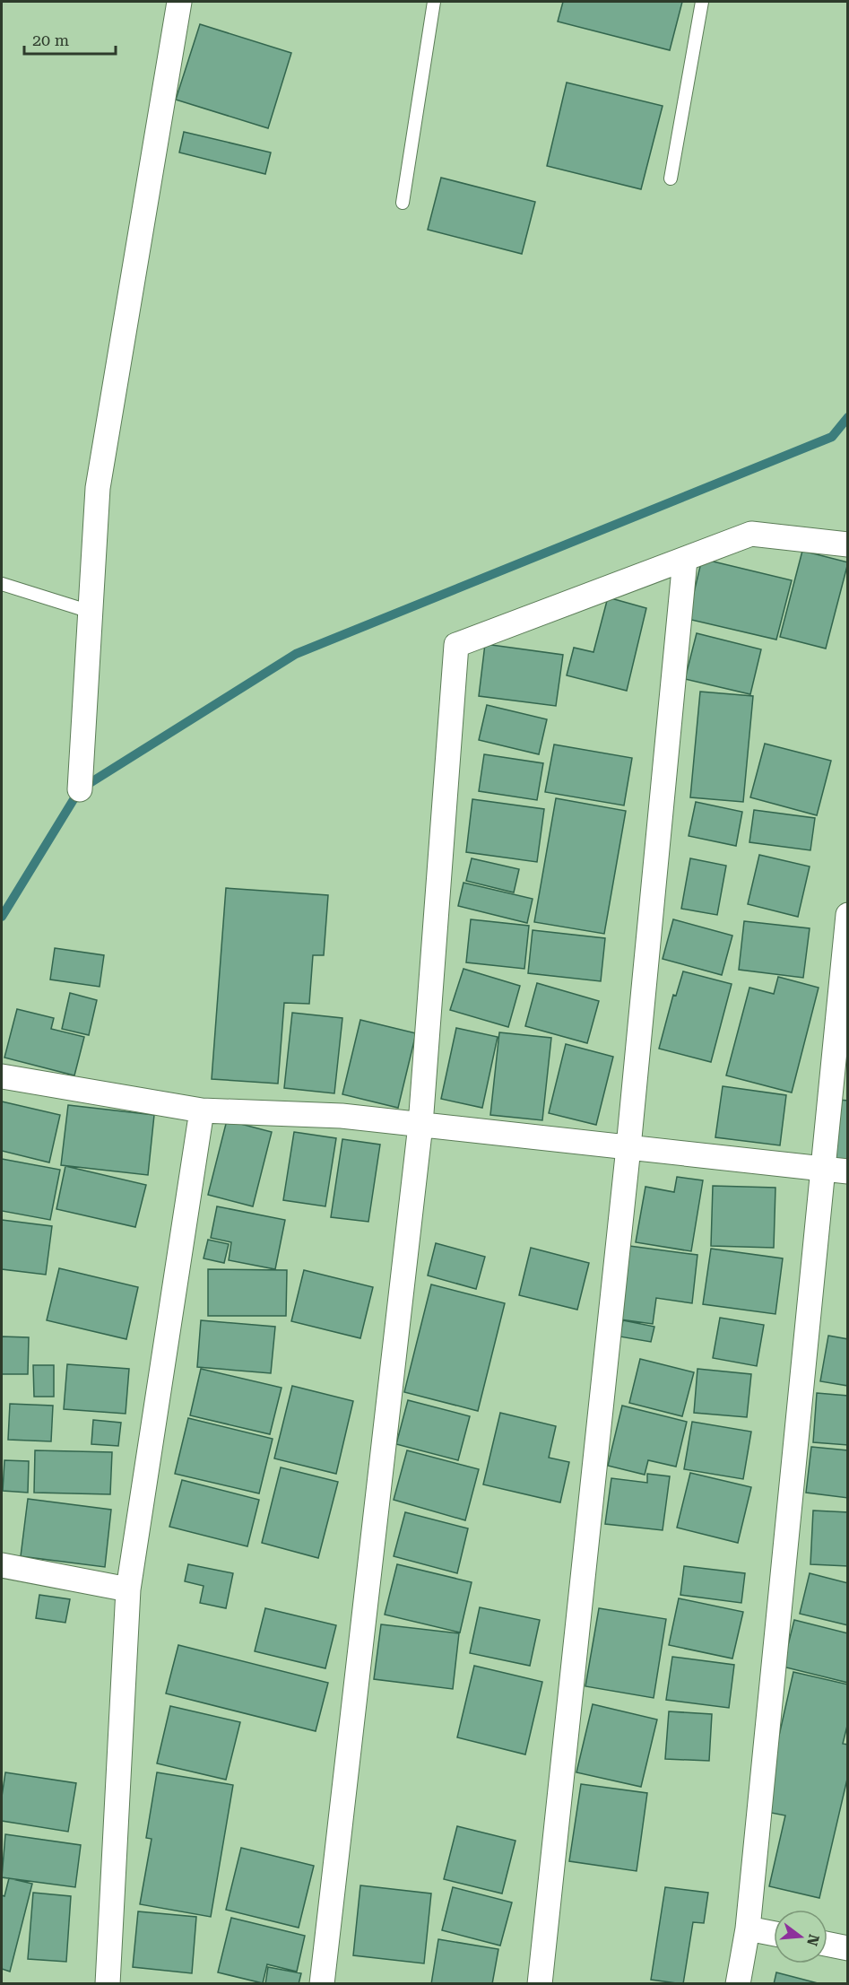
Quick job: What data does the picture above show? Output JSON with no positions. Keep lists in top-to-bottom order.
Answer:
{
  "scale_bar": "20 m",
  "north": "right"
}
